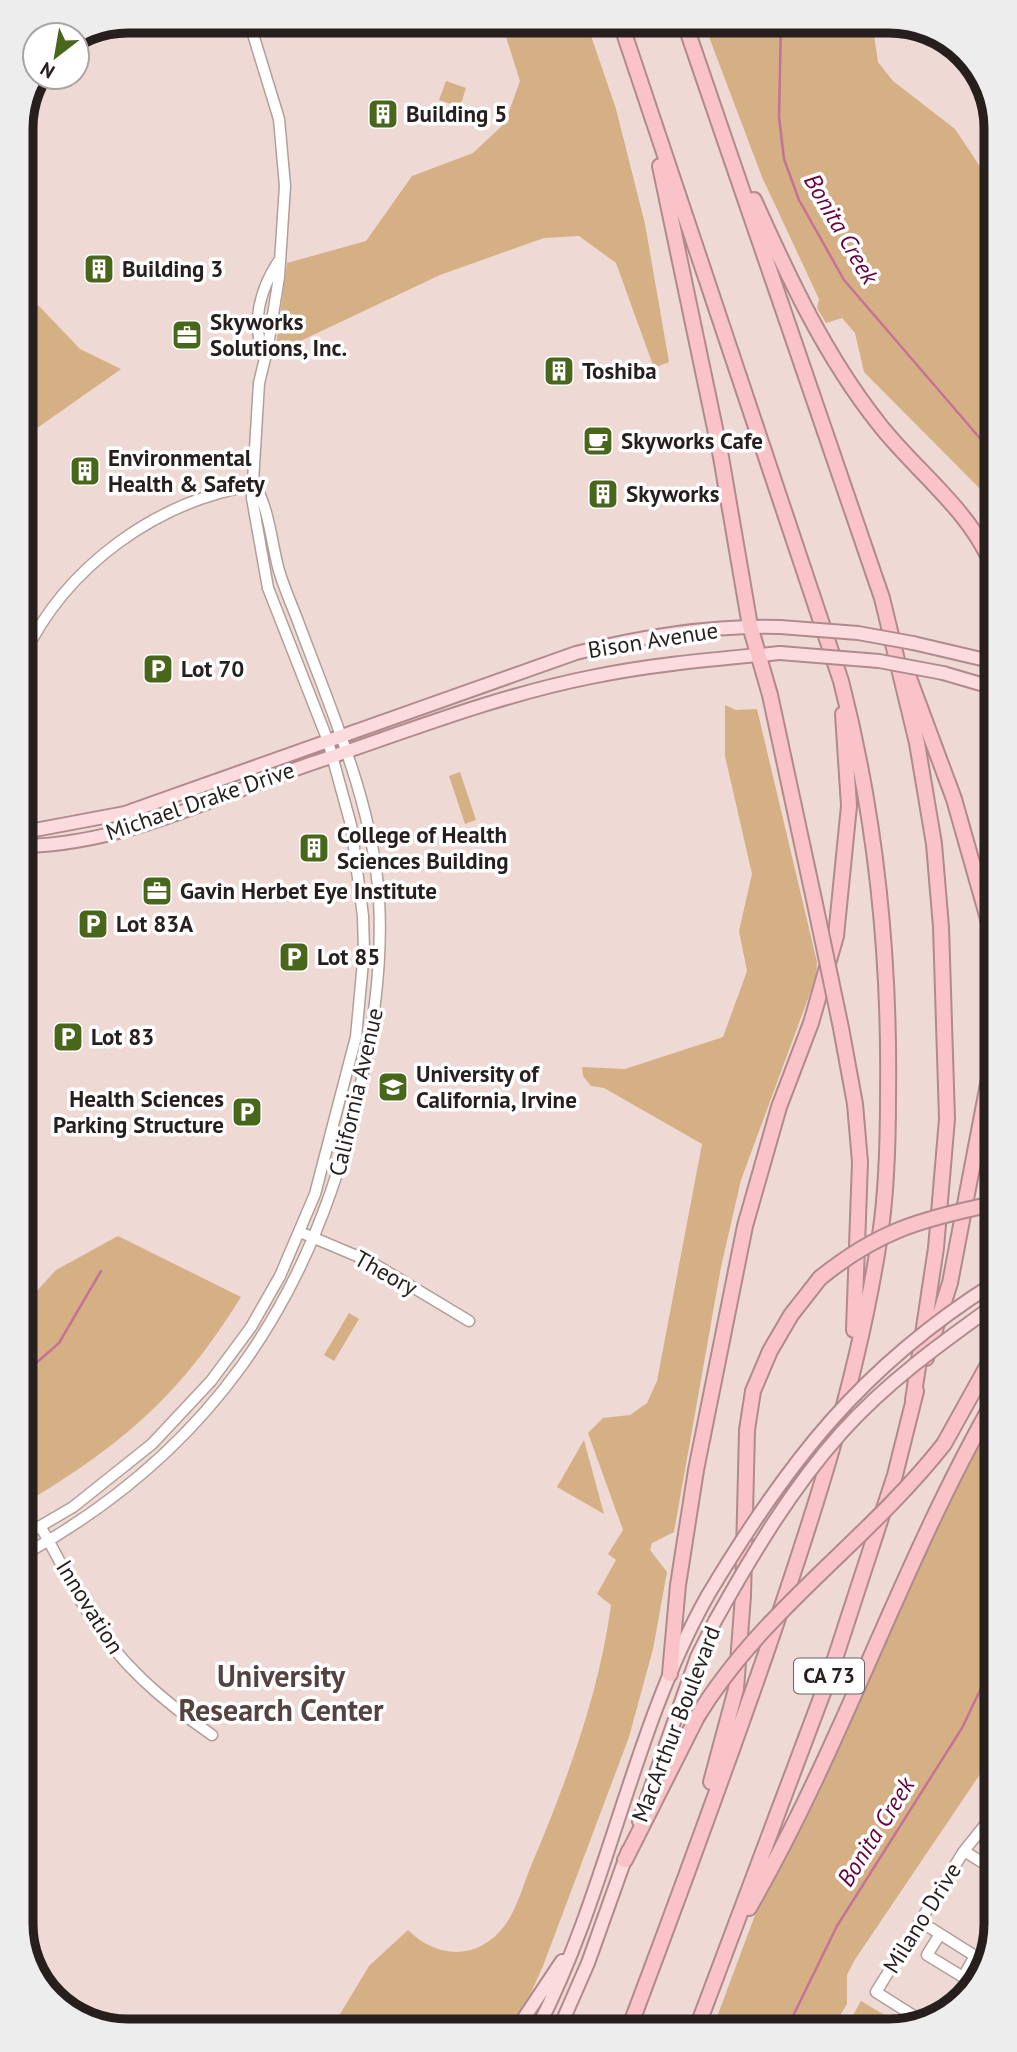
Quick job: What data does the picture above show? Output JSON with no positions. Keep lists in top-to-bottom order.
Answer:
{
  "streets": {
    "highway": ["CA 73"],
    "main road": ["Bison Avenue", "Michael Drake Drive", "MacArthur Boulevard"],
    "street": [
      "California Avenue",
      "Theory",
      "Innovation",
      "Milano Drive"
    ]
  },
  "crossings": [
    ["Bison Avenue", "Michael Drake Drive"],
    ["Bison Avenue", "California Avenue"],
    ["Michael Drake Drive", "California Avenue"],
    ["California Avenue", "Theory"],
    ["California Avenue", "Innovation"]
  ],
  "districts": ["University Research Center"],
  "water": ["Bonita Creek"],
  "places": {
    "building": [
      "Building 5",
      "Building 3",
      "Toshiba",
      "Environmental Health & Safety",
      "Skyworks",
      "College of Health Sciences Building"
    ],
    "office": ["Skyworks Solutions, Inc.", "Gavin Herbet Eye Institute"],
    "cafe": ["Skyworks Cafe"],
    "parking": [
      "Lot 70",
      "Lot 83A",
      "Lot 85",
      "Lot 83",
      "Health Sciences Parking Structure"
    ],
    "school or university": ["University of California, Irvine"]
  },
  "north": "bottom left"
}
